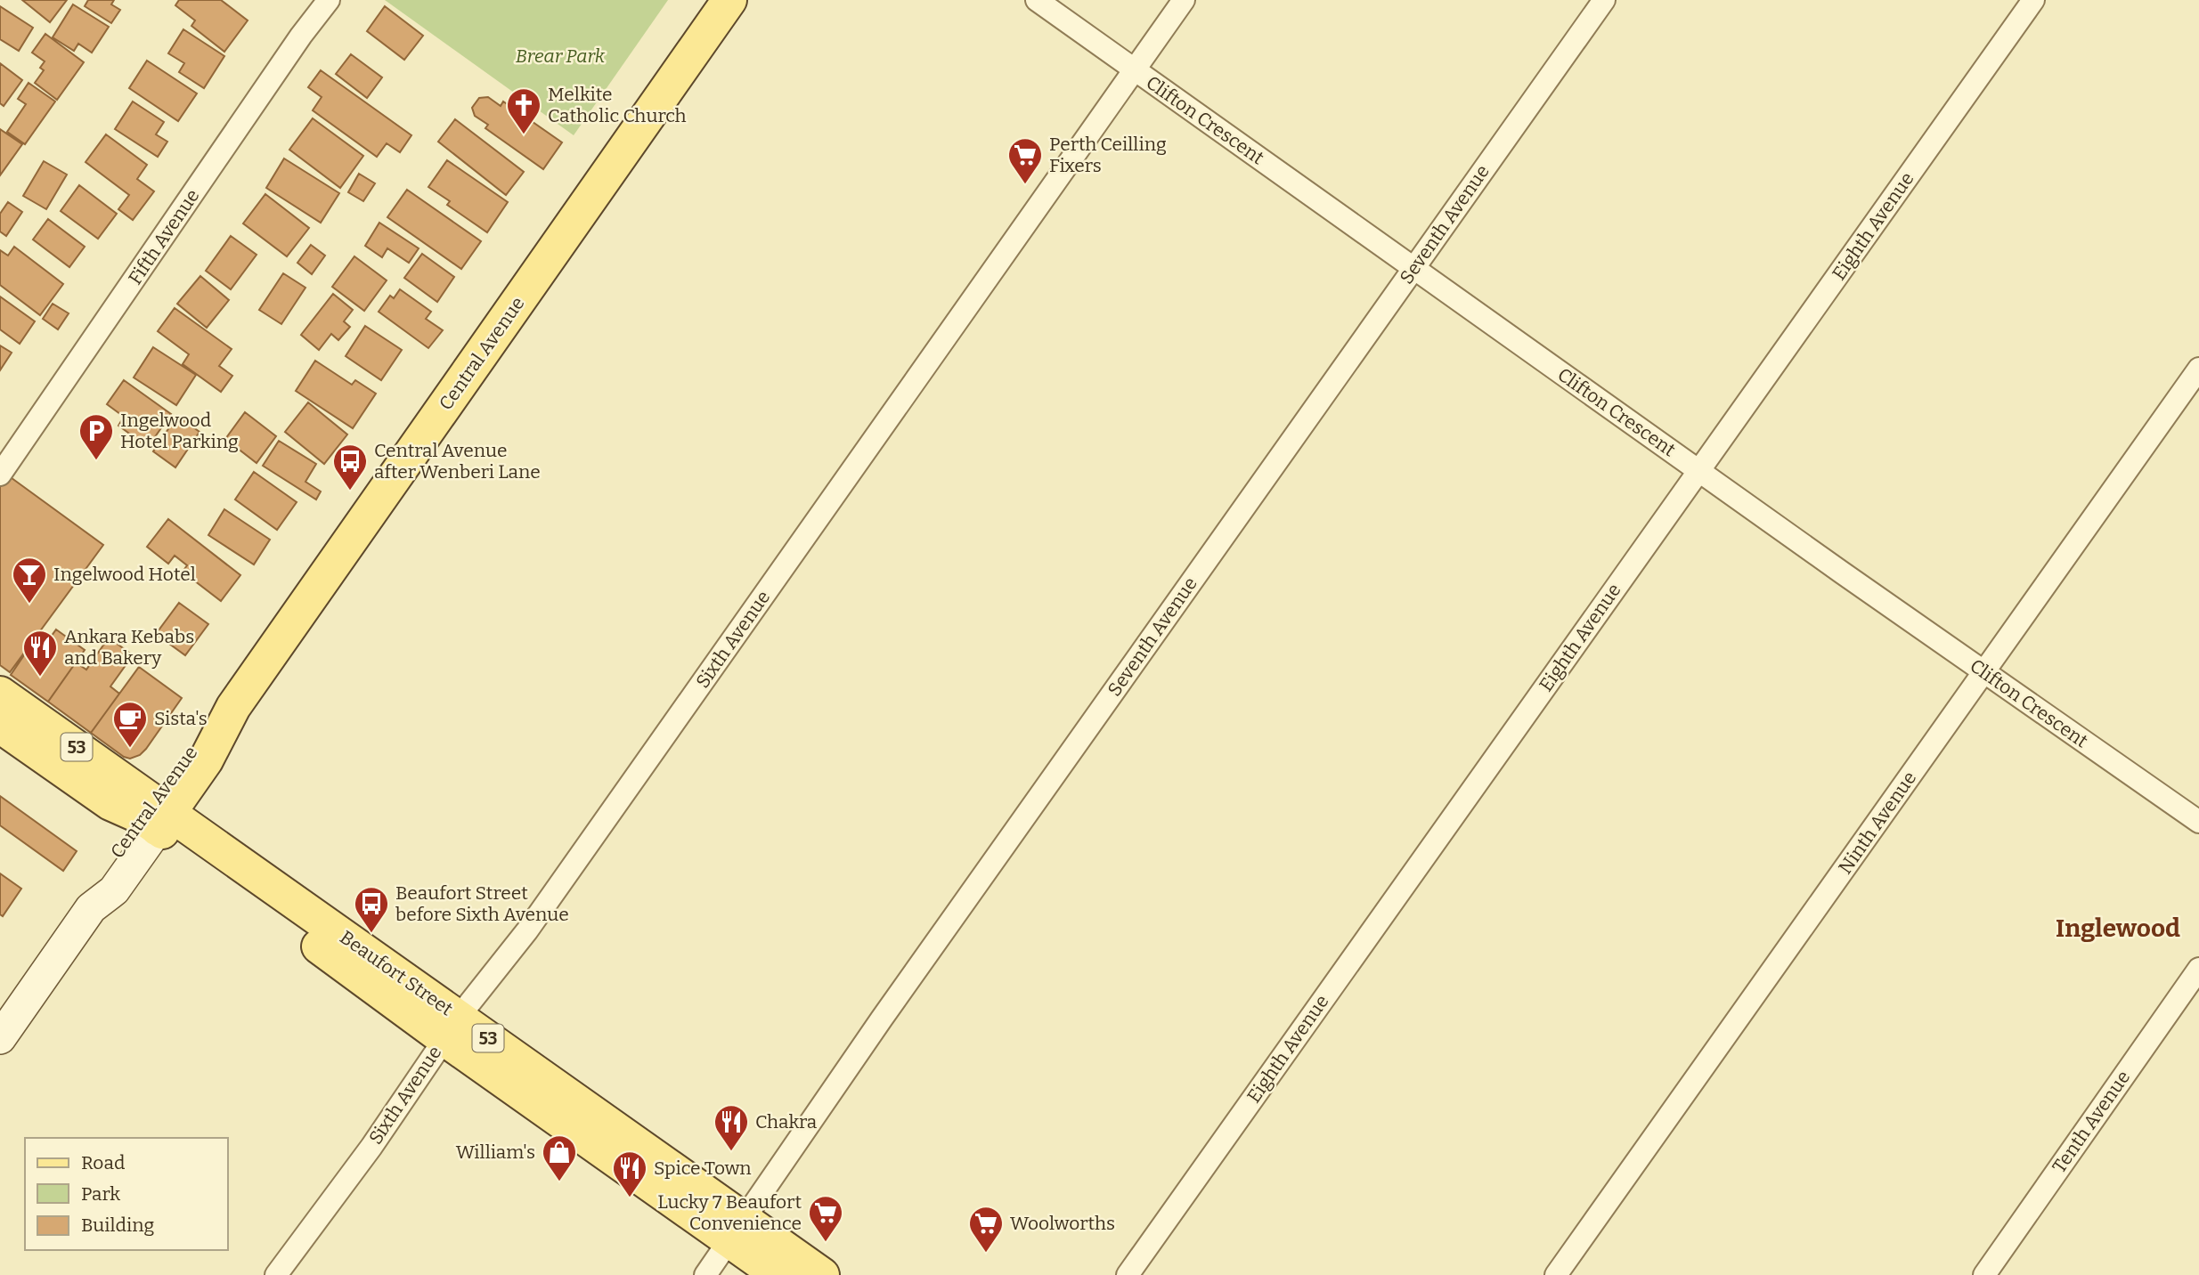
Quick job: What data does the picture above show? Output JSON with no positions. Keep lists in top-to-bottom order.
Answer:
{
  "streets": {
    "main road": ["Central Avenue", "53", "Beaufort Street"],
    "street": [
      "Clifton Crescent",
      "Seventh Avenue",
      "Eighth Avenue",
      "Fifth Avenue",
      "Sixth Avenue",
      "Ninth Avenue",
      "Tenth Avenue"
    ]
  },
  "crossings": [
    ["Clifton Crescent", "Seventh Avenue"],
    ["Clifton Crescent", "Eighth Avenue"],
    ["Clifton Crescent", "Sixth Avenue"],
    ["Clifton Crescent", "Ninth Avenue"],
    ["Seventh Avenue", "Beaufort Street"],
    ["Central Avenue", "Beaufort Street"],
    ["Sixth Avenue", "Beaufort Street"]
  ],
  "districts": ["Inglewood"],
  "parks": ["Brear Park"],
  "places": {
    "church": ["Melkite Catholic Church"],
    "supermarket": ["Perth Ceilling Fixers", "Lucky 7 Beaufort Convenience", "Woolworths"],
    "parking": ["Ingelwood Hotel Parking"],
    "bus stop": ["Central Avenue after Wenberi Lane", "Beaufort Street before Sixth Avenue"],
    "bar": ["Ingelwood Hotel"],
    "restaurant": ["Ankara Kebabs and Bakery", "Chakra", "Spice Town"],
    "cafe": ["Sista's"],
    "shop": ["William's"]
  },
  "legend": ["Road", "Park", "Building"]
}
